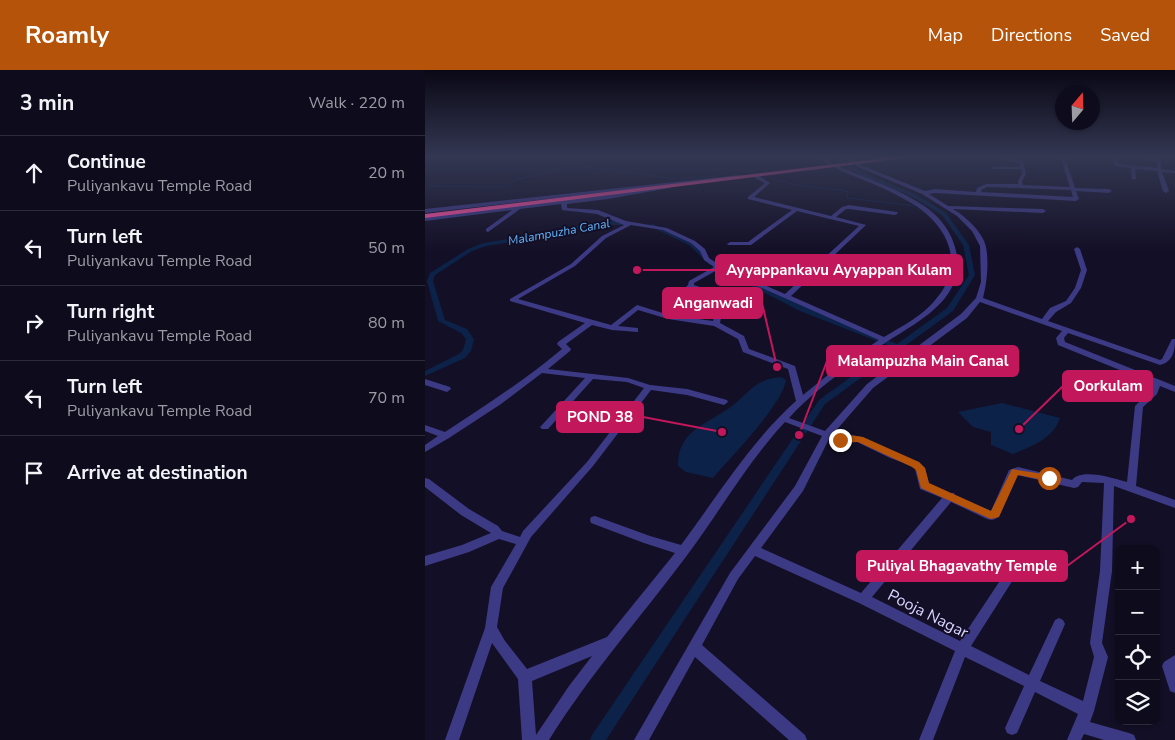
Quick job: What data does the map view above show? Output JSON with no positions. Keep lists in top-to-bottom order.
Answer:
{
  "streets": {
    "street": ["Pooja Nagar"]
  },
  "water": ["Malampuzha Canal"],
  "places": [
    "Ayyappankavu Ayyappan Kulam",
    "Anganwadi",
    "Oorkulam",
    "POND 38",
    "Malampuzha Main Canal",
    "Puliyal Bhagavathy Temple"
  ],
  "north": "top",
  "page": {
    "header": "Roamly",
    "nav": ["Map", "Directions", "Saved"],
    "heading": ["3 min", "Walk · 220 m"],
    "list": [
      ["Continue", "Puliyankavu Temple Road", "20 m"],
      ["Turn left", "Puliyankavu Temple Road", "50 m"],
      ["Turn right", "Puliyankavu Temple Road", "80 m"],
      ["Turn left", "Puliyankavu Temple Road", "70 m"],
      "Arrive at destination"
    ],
    "map_buttons": ["+", "−"]
  }
}
